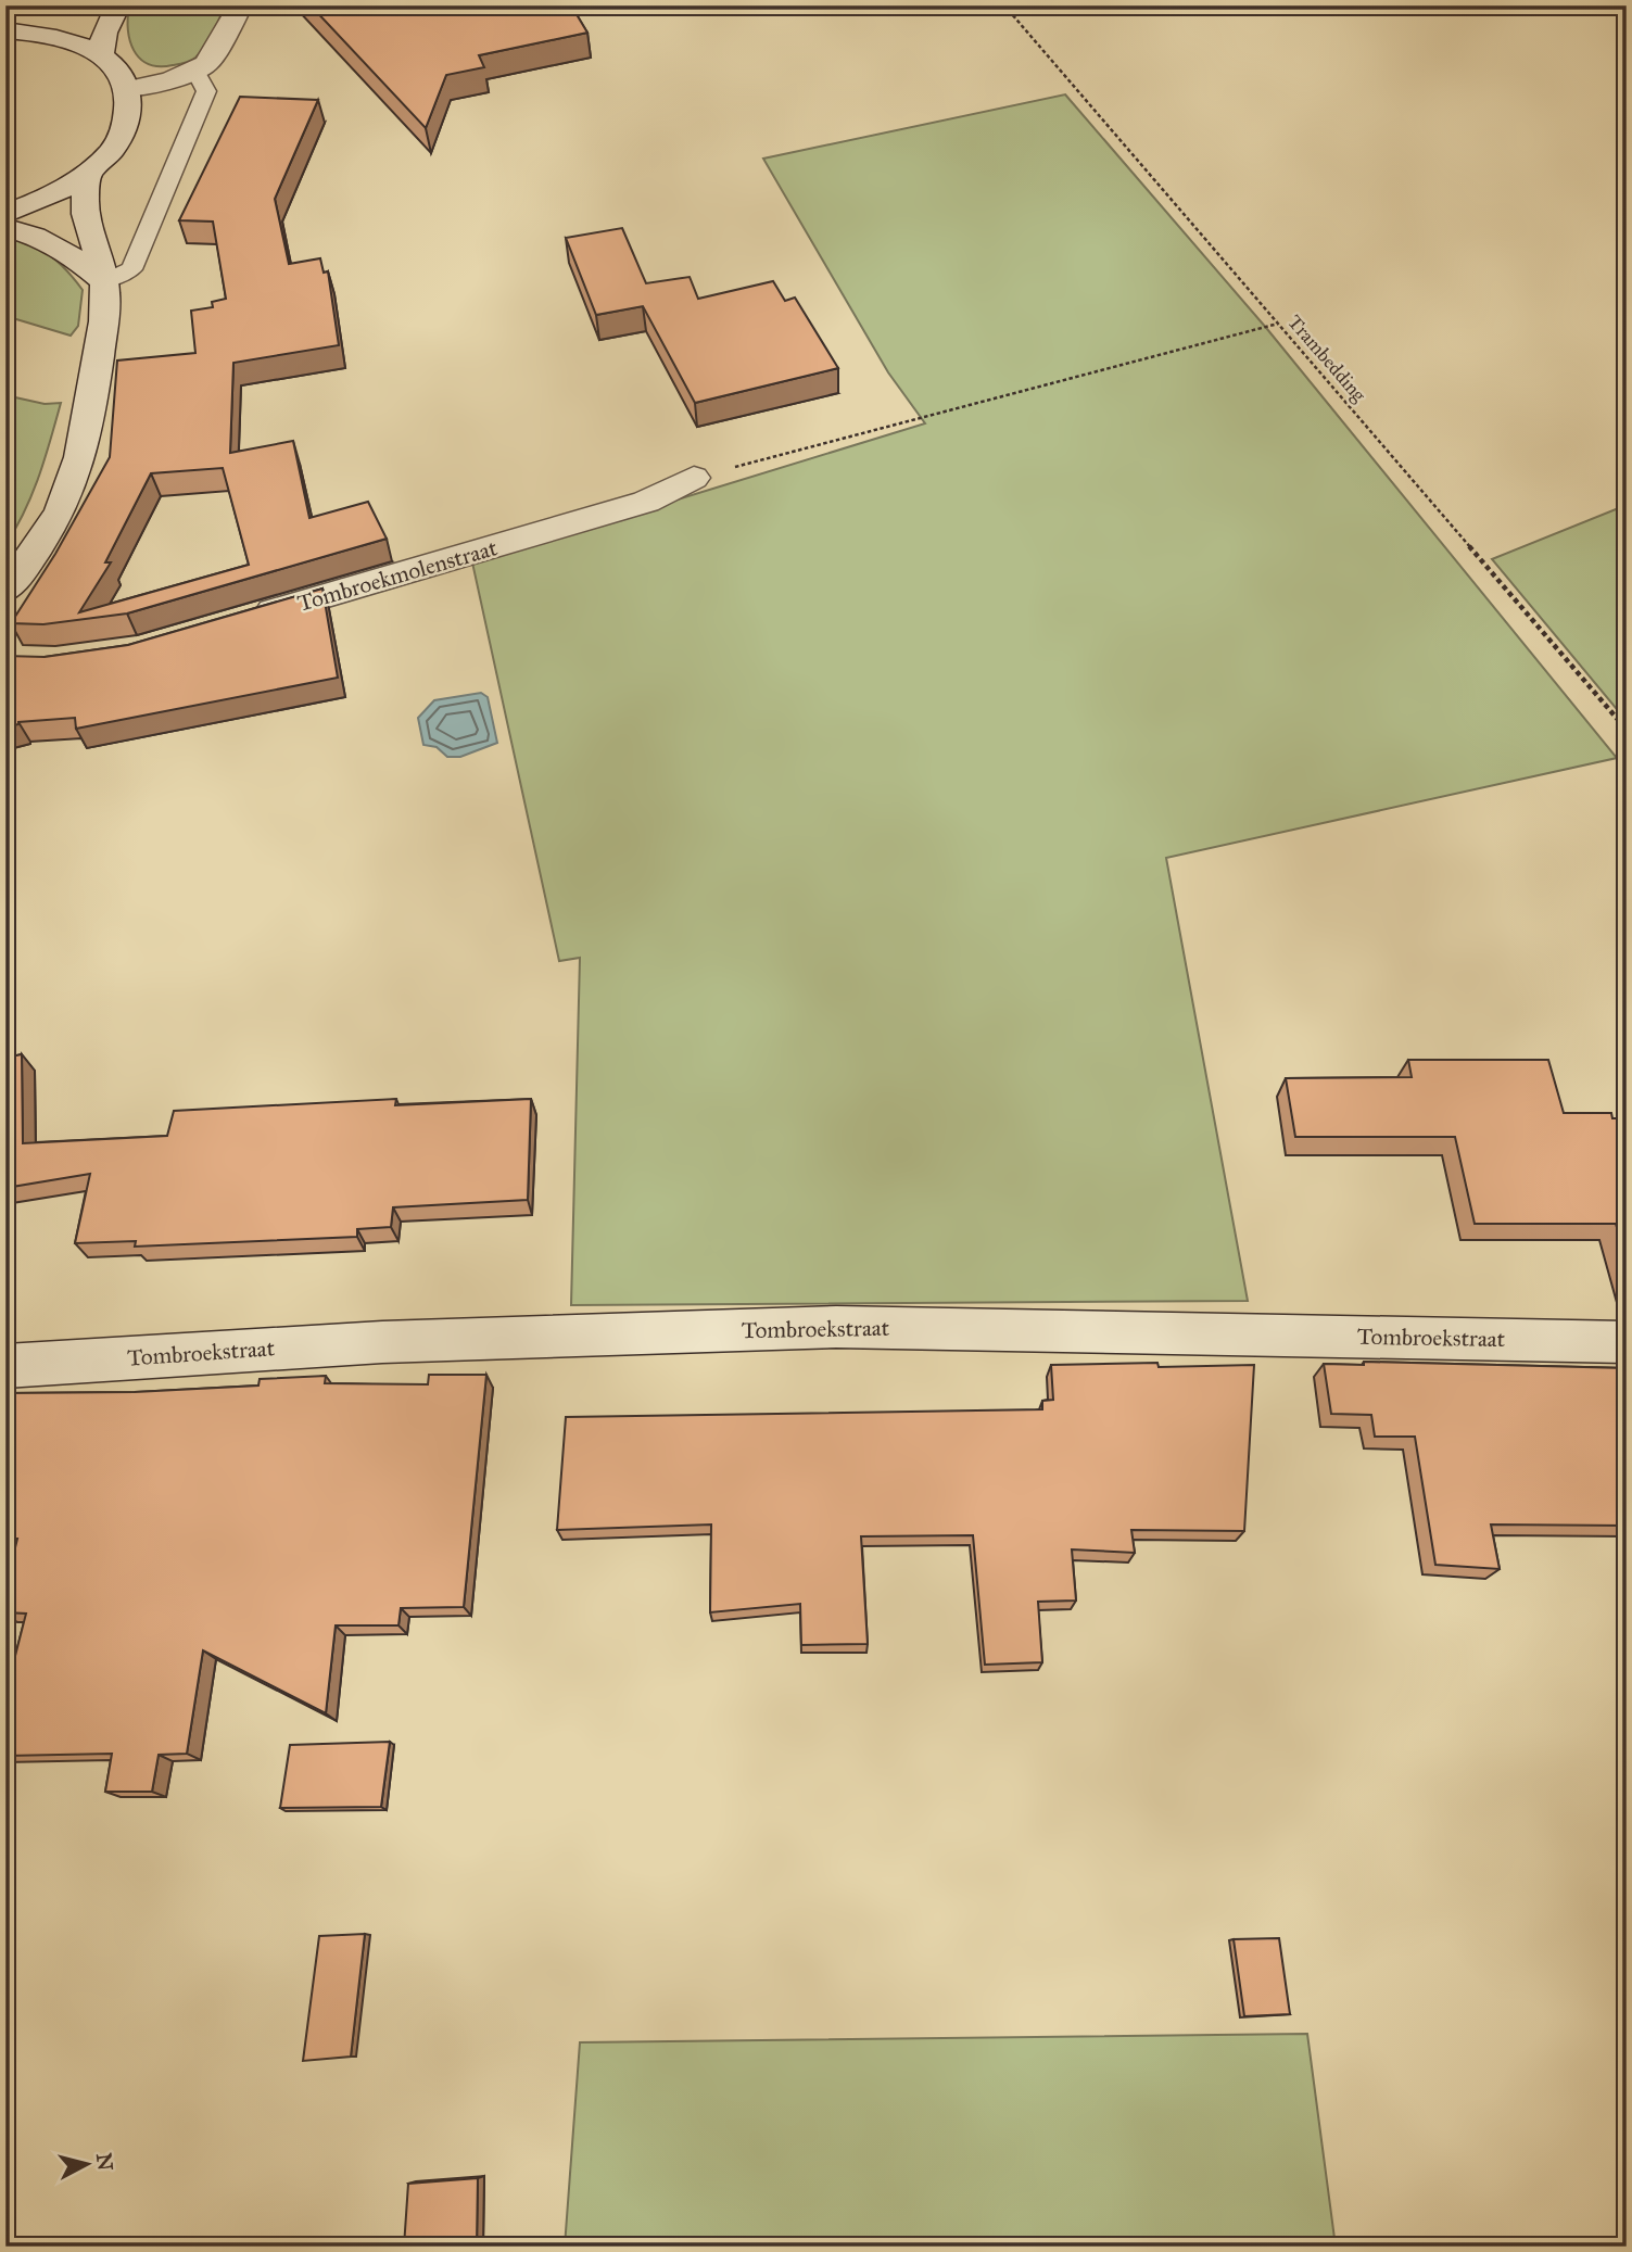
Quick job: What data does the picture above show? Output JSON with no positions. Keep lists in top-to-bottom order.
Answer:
{
  "streets": {
    "street": ["Tombroekmolenstraat", "Tombroekstraat"],
    "path": ["Trambedding"]
  },
  "north": "right"
}
